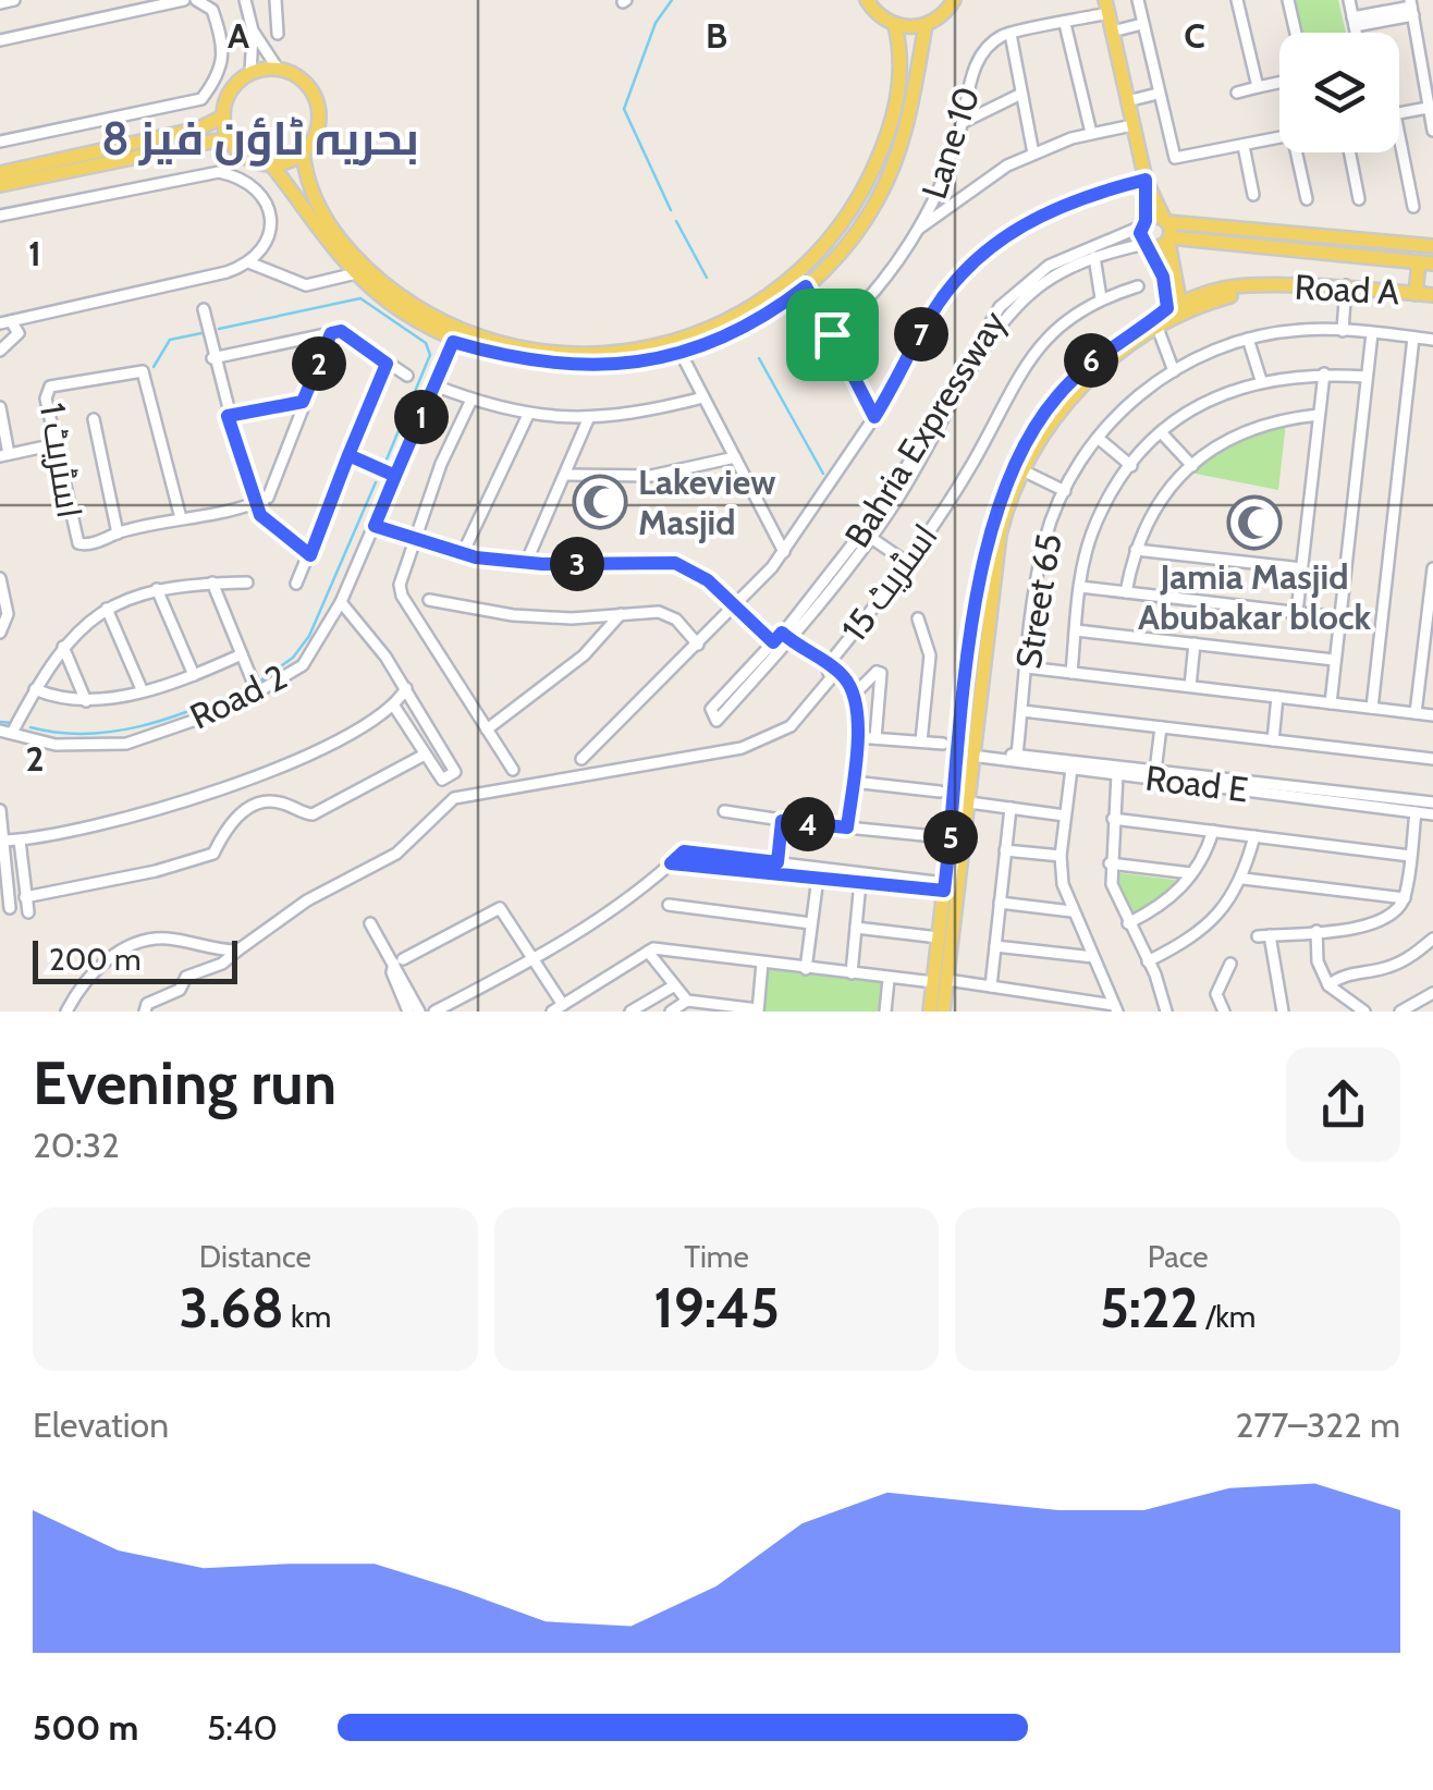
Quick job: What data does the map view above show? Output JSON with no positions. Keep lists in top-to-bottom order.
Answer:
{
  "streets": {
    "main road": ["Road A"],
    "street": [
      "Lane 10",
      "Bahria Expressway",
      "اسٹریٹ 1",
      "اسٹریٹ 15",
      "Street 65",
      "Road 2",
      "Road E"
    ]
  },
  "crossings": [
    ["Street 65", "Road E"]
  ],
  "districts": ["بحریہ ٹاؤن فیز 8"],
  "places": {
    "mosque": ["Lakeview Masjid", "Jamia Masjid Abubakar block"]
  },
  "scale_bar": "200 m",
  "page": {
    "pins": [
      "7",
      "6",
      "2",
      "1",
      "3",
      "4",
      "5"
    ],
    "scale": "200 m",
    "heading": ["Evening run", "20:32"],
    "stats": [
      ["Distance", "3.68 km"],
      ["Time", "19:45"],
      ["Pace", "5:22 /km"]
    ],
    "chart": ["Elevation", "277–322 m"],
    "list": [
      {
        "name": "500 m",
        "note": "5:40"
      }
    ]
  },
  "grid": {
    "columns": ["A", "B", "C"],
    "rows": ["1", "2"]
  }
}
